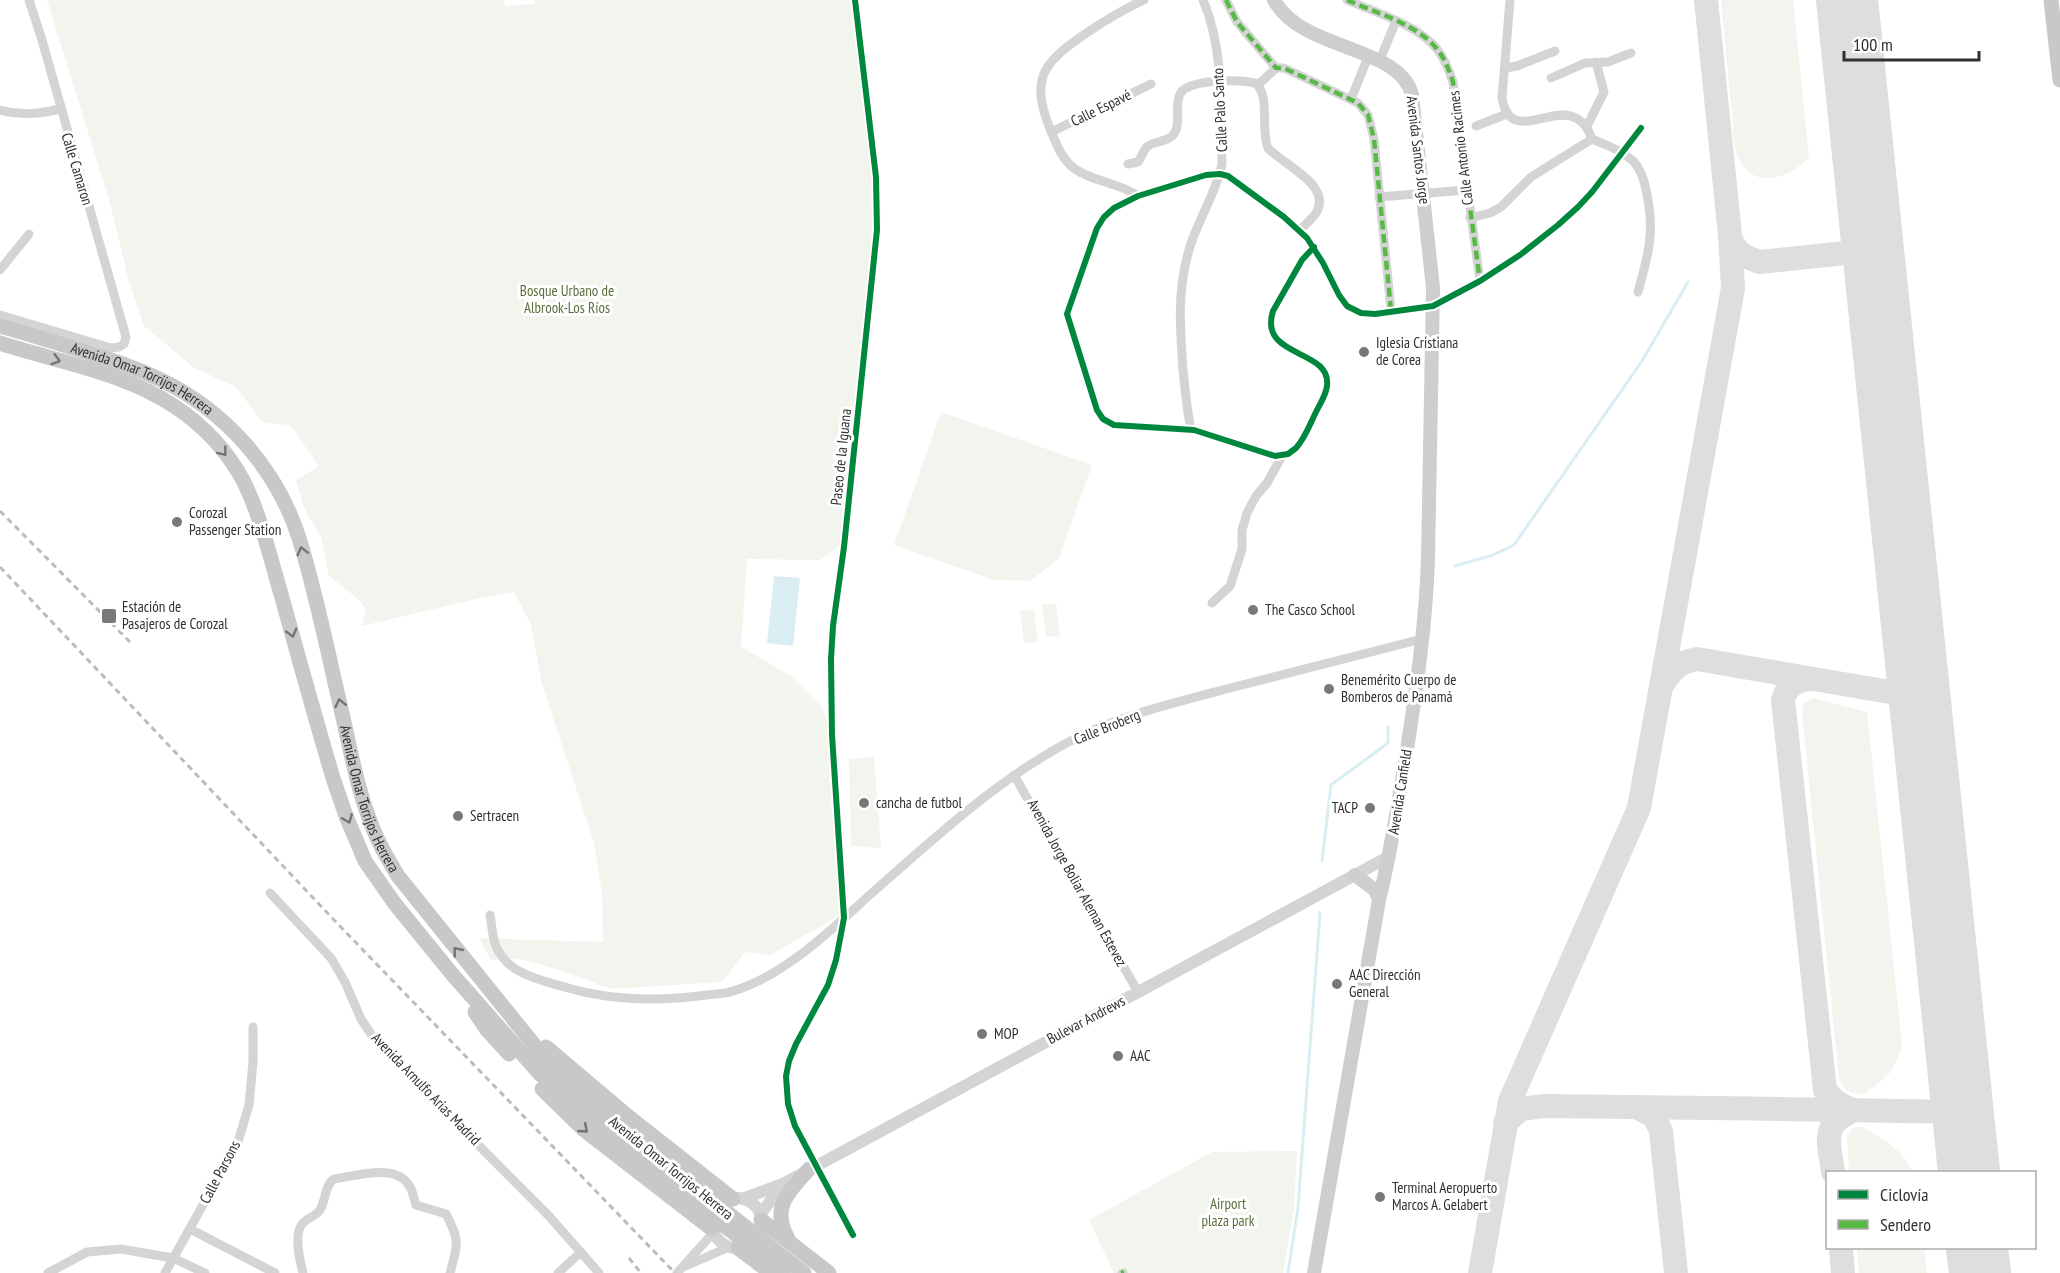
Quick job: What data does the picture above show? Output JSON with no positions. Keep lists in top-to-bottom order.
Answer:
{
  "streets": {
    "main road": ["Avenida Santos Jorge", "Avenida Omar Torrijos Herrera", "Avenida Canfield"],
    "street": [
      "Calle Espavé",
      "Calle Palo Santo",
      "Calle Antonio Racimes",
      "Calle Camaron",
      "Paseo de la Iguana",
      "Calle Broberg",
      "Avenida Jorge Boliar Aleman Estevez",
      "Bulevar Andrews",
      "Avenida Arnulfo Arias Madrid",
      "Calle Parsons"
    ]
  },
  "crossings": [
    ["Avenida Santos Jorge", "Avenida Canfield"],
    ["Paseo de la Iguana", "Calle Broberg"],
    ["Paseo de la Iguana", "Bulevar Andrews"],
    ["Calle Broberg", "Avenida Canfield"],
    ["Calle Broberg", "Avenida Jorge Boliar Aleman Estevez"],
    ["Avenida Canfield", "Bulevar Andrews"],
    ["Avenida Jorge Boliar Aleman Estevez", "Bulevar Andrews"]
  ],
  "parks": ["Bosque Urbano de Albrook-Los Ríos", "Airport plaza park"],
  "places": {
    "other": [
      "Iglesia Cristiana de Corea",
      "Corozal Passenger Station",
      "The Casco School",
      "Benemérito Cuerpo de Bomberos de Panamá",
      "cancha de futbol",
      "TACP",
      "Sertracen",
      "AAC Dirección General",
      "MOP",
      "AAC",
      "Terminal Aeropuerto Marcos A. Gelabert"
    ],
    "transit": ["Estación de Pasajeros de Corozal"]
  },
  "legend": ["Ciclovía", "Sendero"],
  "scale_bar": "100 m"
}
